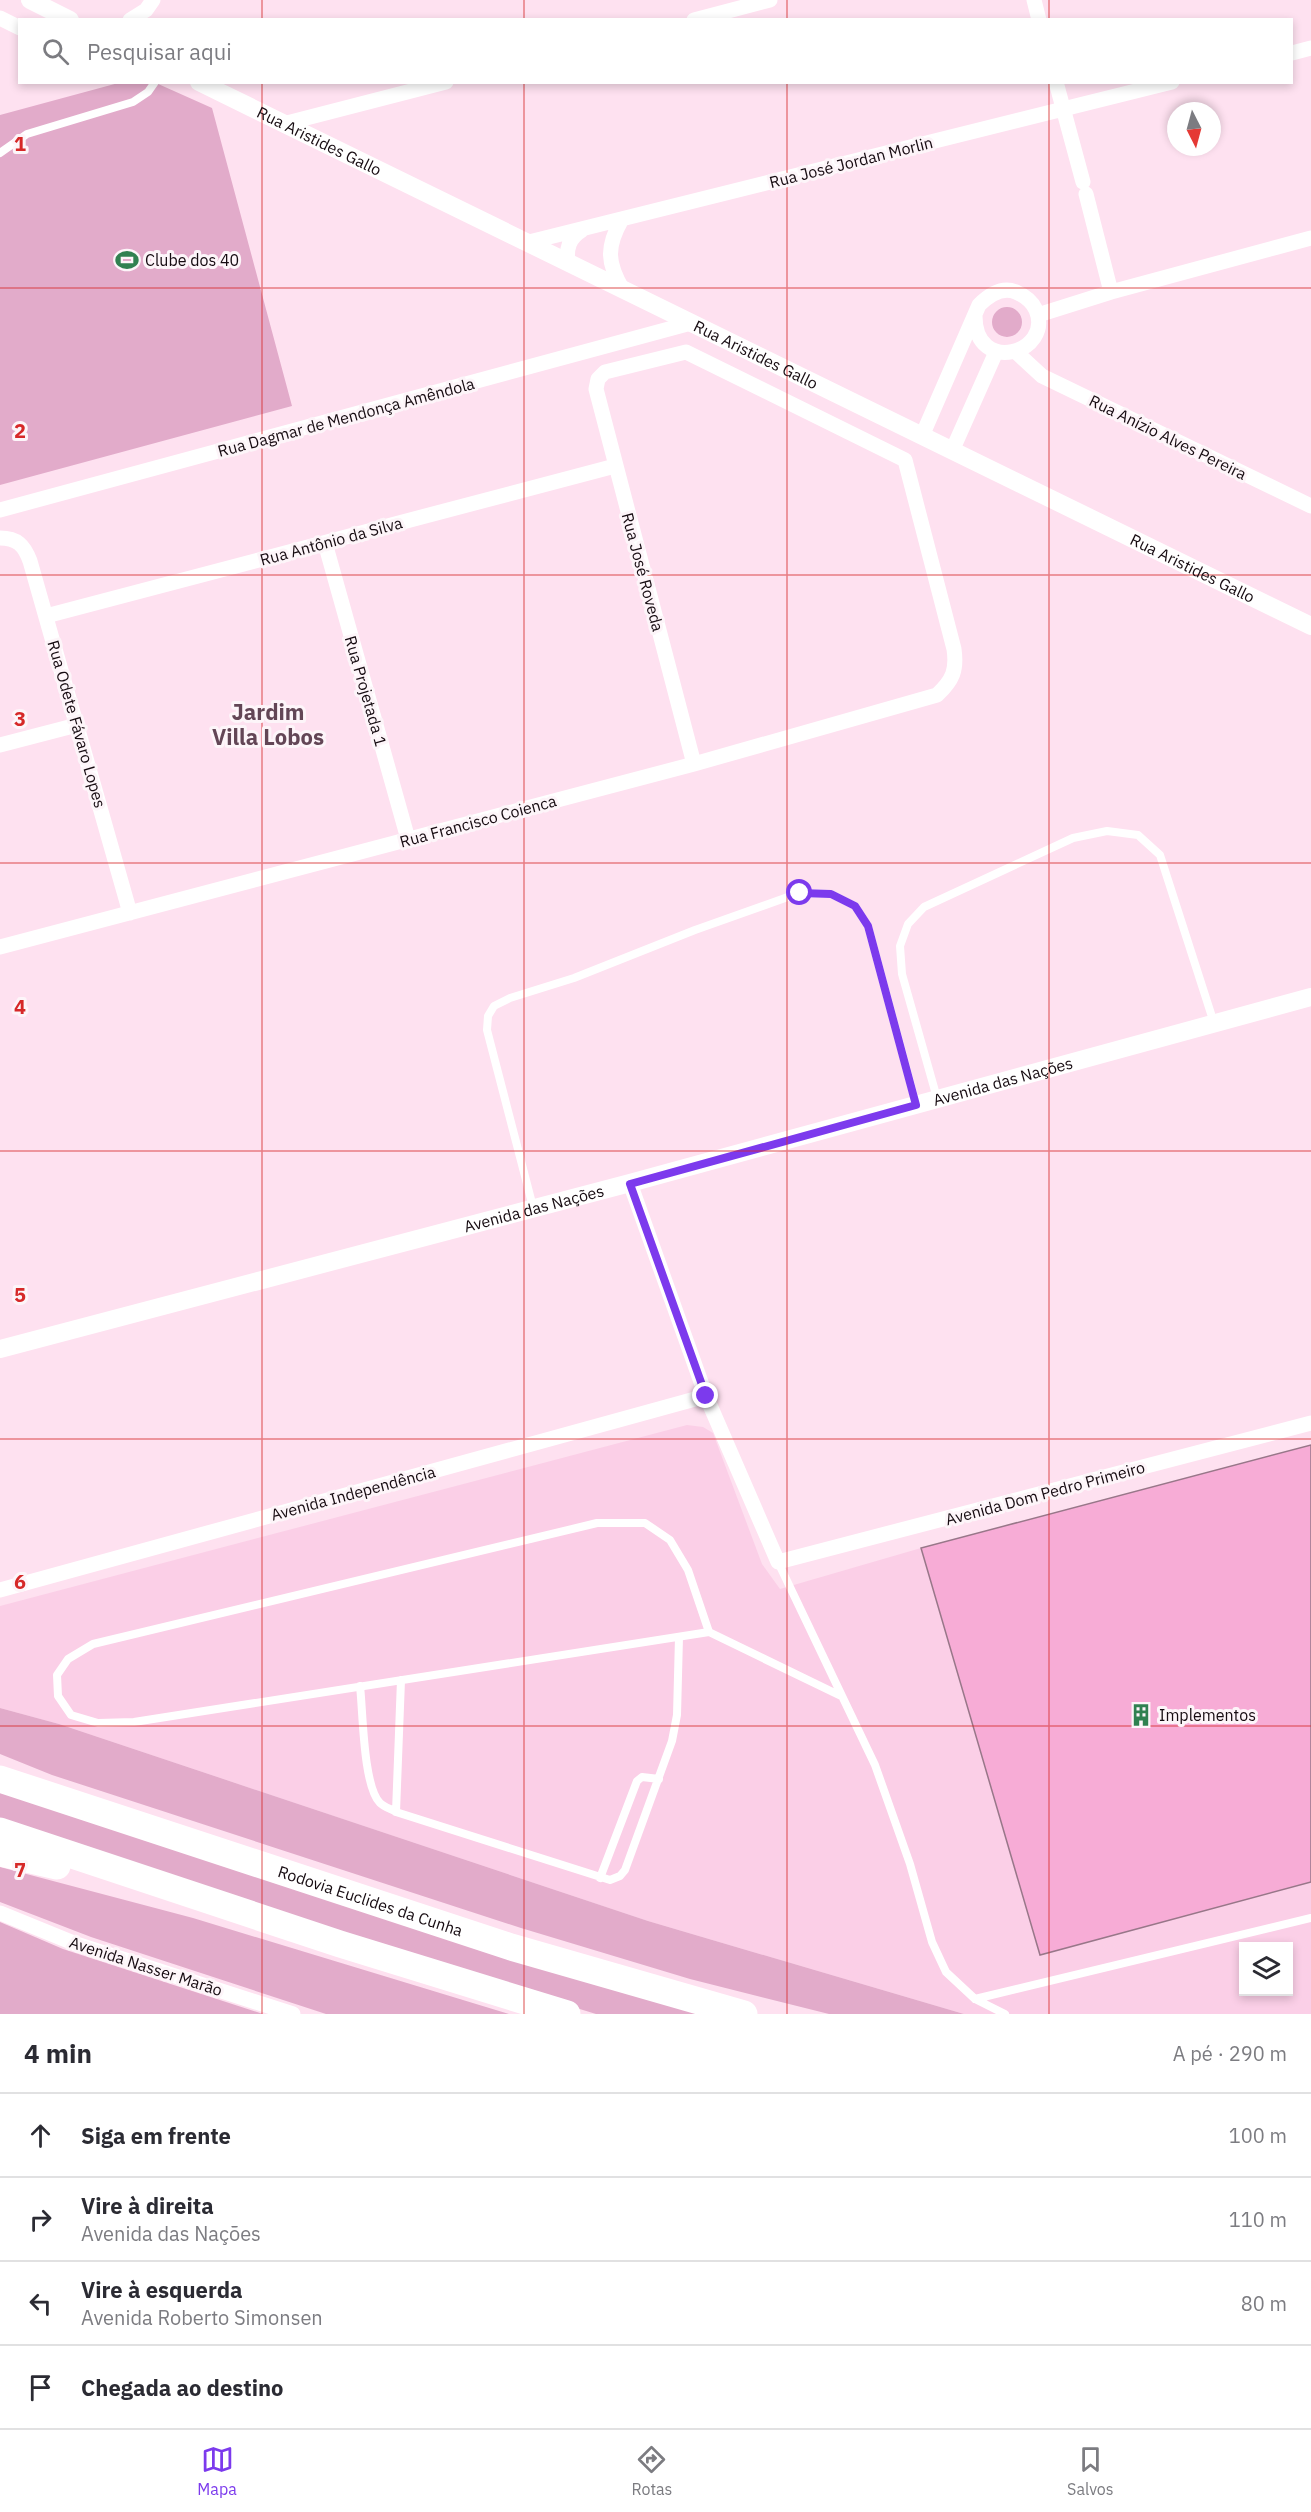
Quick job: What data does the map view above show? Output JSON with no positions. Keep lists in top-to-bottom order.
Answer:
{
  "streets": {
    "highway": ["Rodovia Euclides da Cunha"],
    "street": [
      "Rua Aristides Gallo",
      "Rua José Jordan Morlin",
      "Rua Dagmar de Mendonça Amêndola",
      "Rua Anízio Alves Pereira",
      "Rua Antônio da Silva",
      "Rua José Roveda",
      "Rua Projetada 1",
      "Rua Odete Fávaro Lopes",
      "Rua Francisco Coienca",
      "Avenida das Nações",
      "Avenida Independência",
      "Avenida Dom Pedro Primeiro",
      "Avenida Nasser Marão"
    ]
  },
  "crossings": [
    ["Rua Aristides Gallo", "Rua José Jordan Morlin"],
    ["Rua Aristides Gallo", "Rua Dagmar de Mendonça Amêndola"],
    ["Rua Antônio da Silva", "Rua José Roveda"],
    ["Rua Antônio da Silva", "Rua Projetada 1"],
    ["Rua Antônio da Silva", "Rua Odete Fávaro Lopes"],
    ["Rua José Roveda", "Rua Francisco Coienca"],
    ["Rua Projetada 1", "Rua Francisco Coienca"],
    ["Rua Odete Fávaro Lopes", "Rua Francisco Coienca"]
  ],
  "districts": ["Jardim Villa Lobos"],
  "places": {
    "sports": ["Clube dos 40"],
    "building": ["Implementos"]
  },
  "north": "bottom",
  "page": {
    "search": "Pesquisar aqui",
    "heading": ["4 min", "A pé · 290 m"],
    "list": [
      ["Siga em frente", "100 m"],
      ["Vire à direita", "Avenida das Nações", "110 m"],
      ["Vire à esquerda", "Avenida Roberto Simonsen", "80 m"],
      "Chegada ao destino"
    ],
    "nav": ["Mapa", "Rotas", "Salvos"]
  },
  "grid": {
    "rows": [
      "1",
      "2",
      "3",
      "4",
      "5",
      "6",
      "7"
    ]
  }
}
